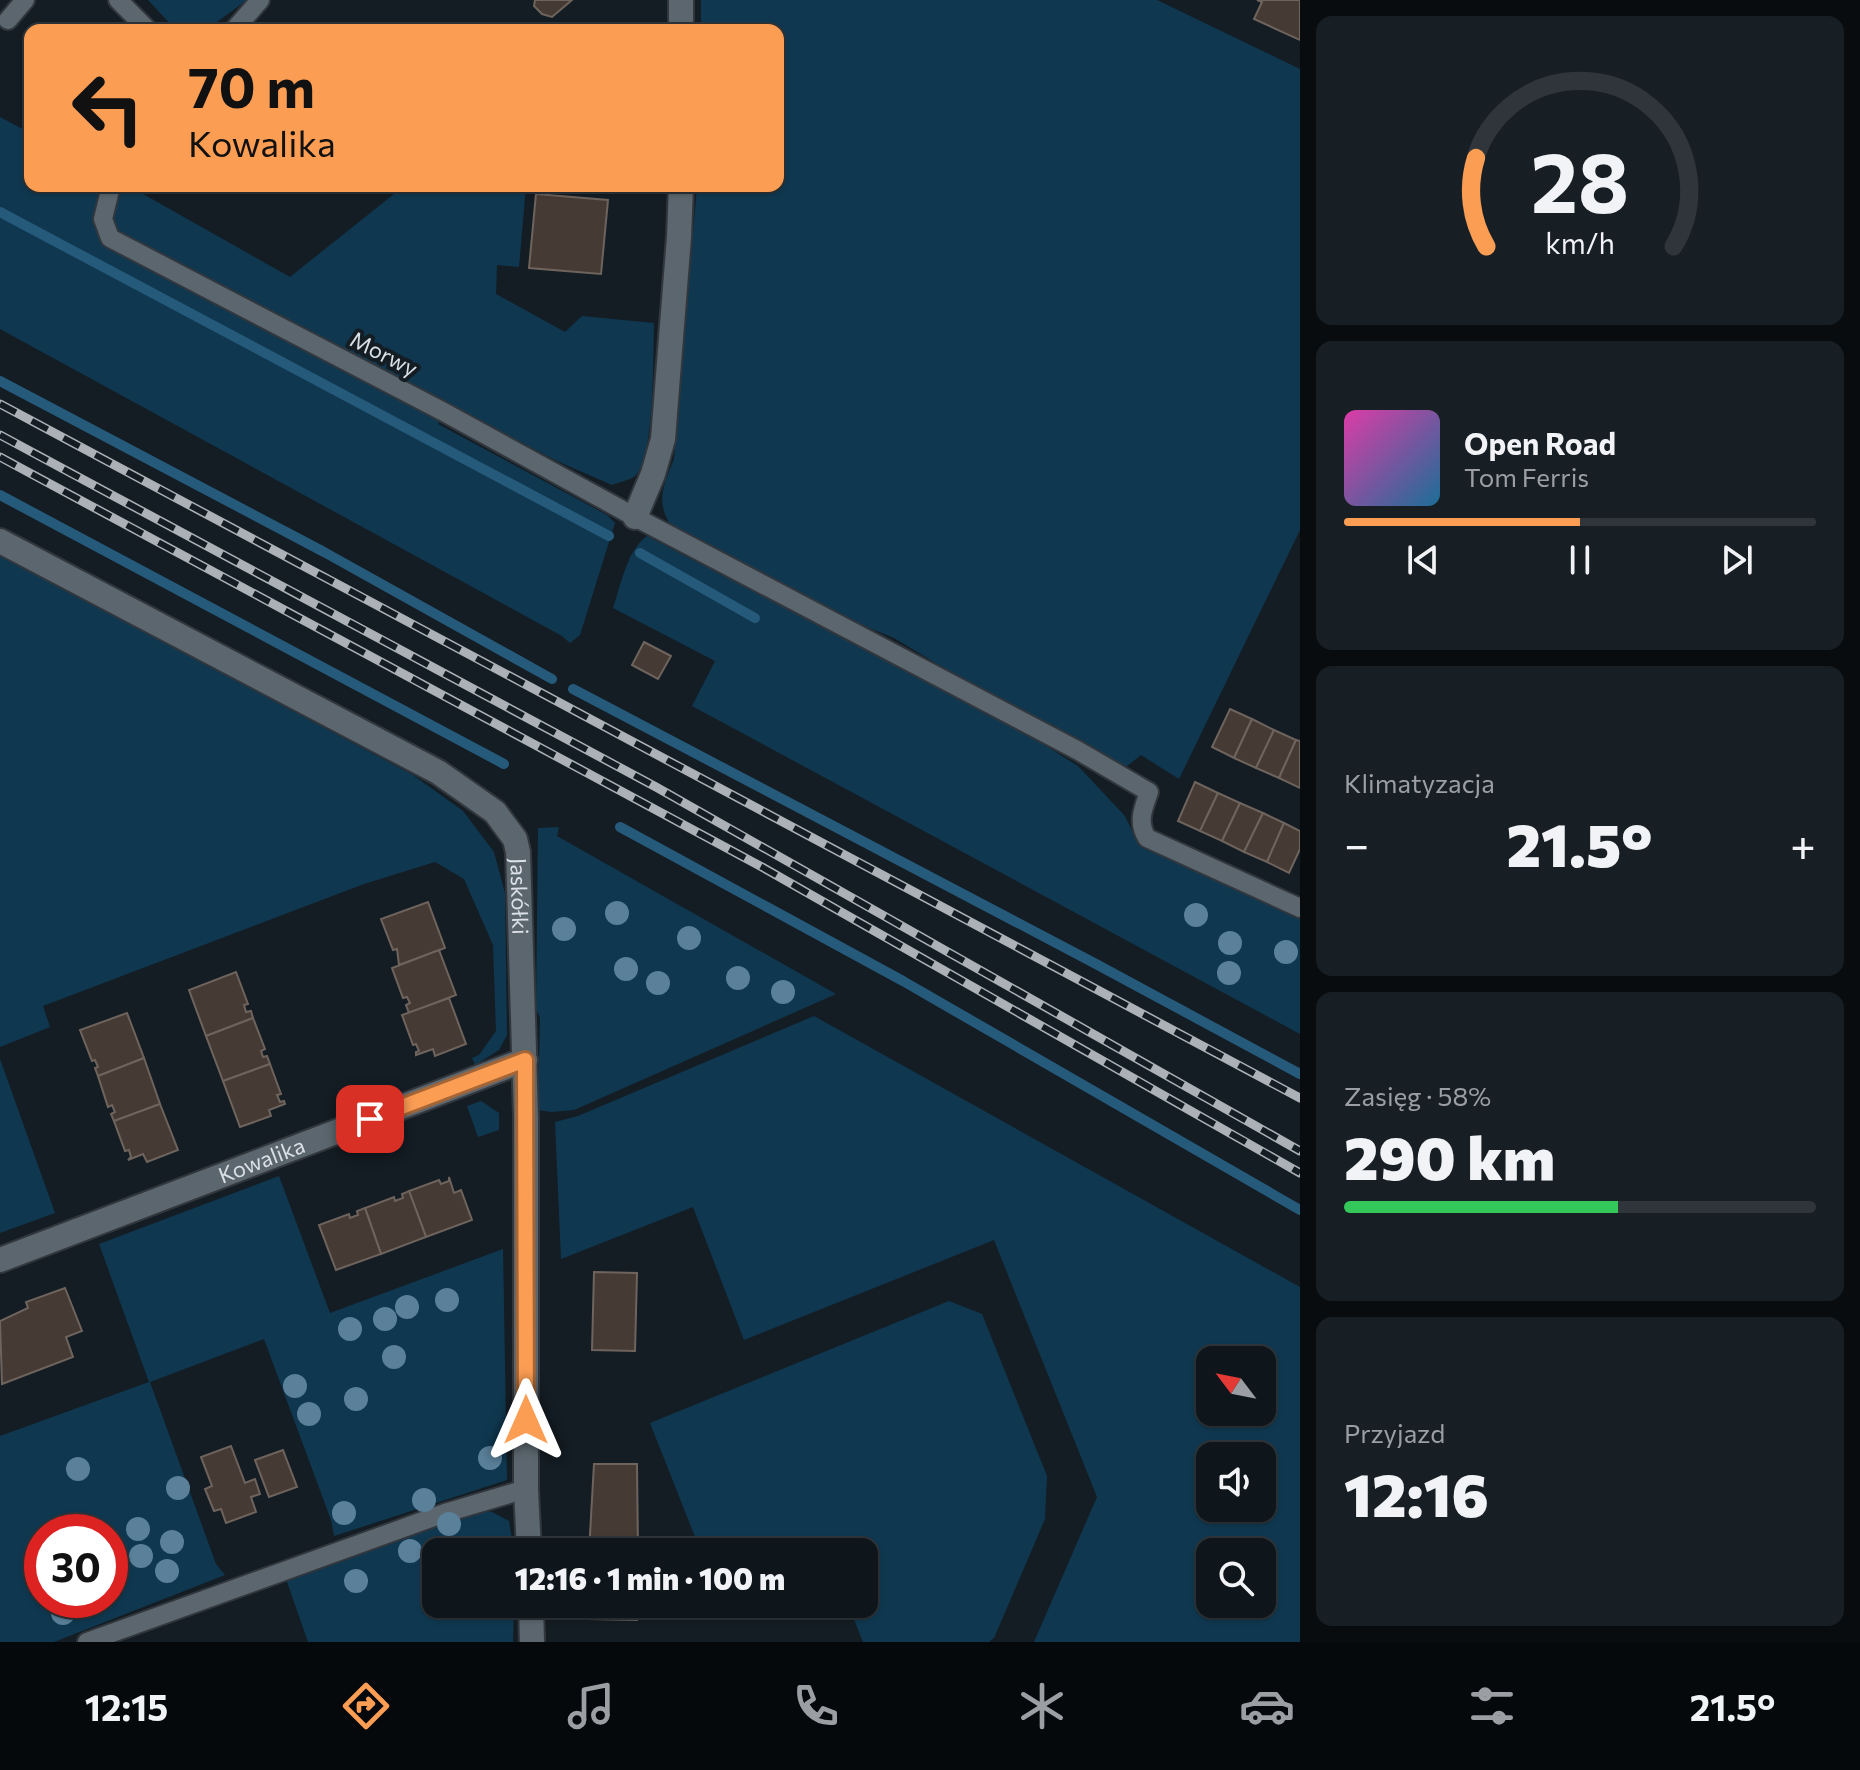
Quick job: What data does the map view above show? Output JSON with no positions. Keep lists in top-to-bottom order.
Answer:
{
  "streets": {
    "street": ["Jaskółki", "Kowalika"],
    "lane": ["Morwy"]
  },
  "crossings": [
    ["Jaskółki", "Kowalika"]
  ],
  "north": "top left",
  "page": {
    "turn": ["70 m", "Kowalika"],
    "song": ["Open Road", "Tom Ferris"],
    "tile": [
      "Klimatyzacja",
      ["Zasięg · 58%", "290 km"],
      ["Przyjazd", "12:16"]
    ],
    "heat": ["−", "21.5°", "+"],
    "limit": "30",
    "trip": "12:16 · 1 min · 100 m",
    "tabs": ["12:15", "21.5°"],
    "gauge": ["28", "km/h"]
  }
}
